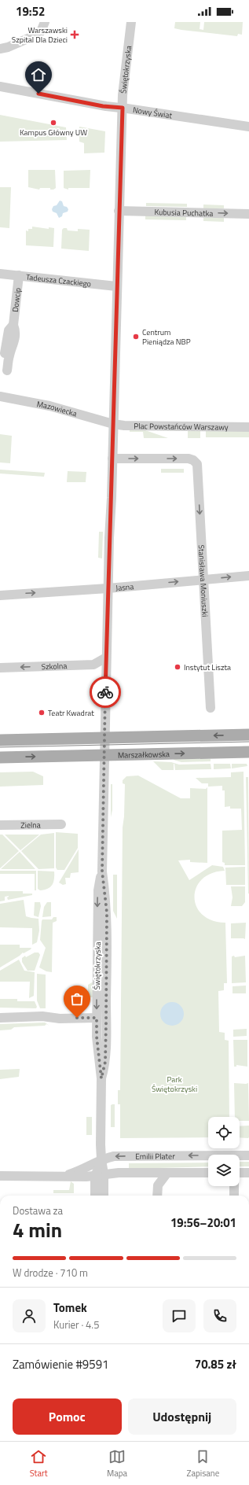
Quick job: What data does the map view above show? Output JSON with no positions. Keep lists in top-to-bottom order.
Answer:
{
  "streets": {
    "main road": ["Marszałkowska"],
    "street": [
      "Świętokrzyska",
      "Nowy Świat",
      "Kubusia Puchatka",
      "Tadeusza Czackiego",
      "Dowcip",
      "Mazowiecka",
      "Plac Powstańców Warszawy",
      "Stanisława Moniuszki",
      "Jasna",
      "Szkolna",
      "Zielna",
      "Emilii Plater"
    ]
  },
  "crossings": [
    ["Świętokrzyska", "Nowy Świat"],
    ["Świętokrzyska", "Kubusia Puchatka"],
    ["Świętokrzyska", "Tadeusza Czackiego"],
    ["Świętokrzyska", "Mazowiecka"],
    ["Świętokrzyska", "Plac Powstańców Warszawy"],
    ["Świętokrzyska", "Stanisława Moniuszki"],
    ["Świętokrzyska", "Jasna"],
    ["Świętokrzyska", "Szkolna"],
    ["Świętokrzyska", "Marszałkowska"],
    ["Świętokrzyska", "Emilii Plater"],
    ["Tadeusza Czackiego", "Dowcip"],
    ["Mazowiecka", "Plac Powstańców Warszawy"],
    ["Stanisława Moniuszki", "Jasna"]
  ],
  "one_way": ["Kubusia Puchatka", "Jasna", "Szkolna"],
  "parks": ["Park Świętokrzyski"],
  "places": {
    "health": ["Warszawski Szpital Dla Dzieci"],
    "other": [
      "Kampus Główny UW",
      "Centrum Pieniądza NBP",
      "Instytut Liszta",
      "Teatr Kwadrat"
    ]
  },
  "page": {
    "status": "19:52",
    "heading": ["4 min", "Dostawa za", "19:56–20:01"],
    "panel": [
      "Tomek",
      "Kurier · 4.5",
      "Zamówienie #9591",
      "70.85 zł"
    ],
    "bar": "W drodze · 710 m",
    "buttons": ["Pomoc", "Udostępnij"],
    "tabs": ["Start", "Mapa", "Zapisane"]
  }
}
